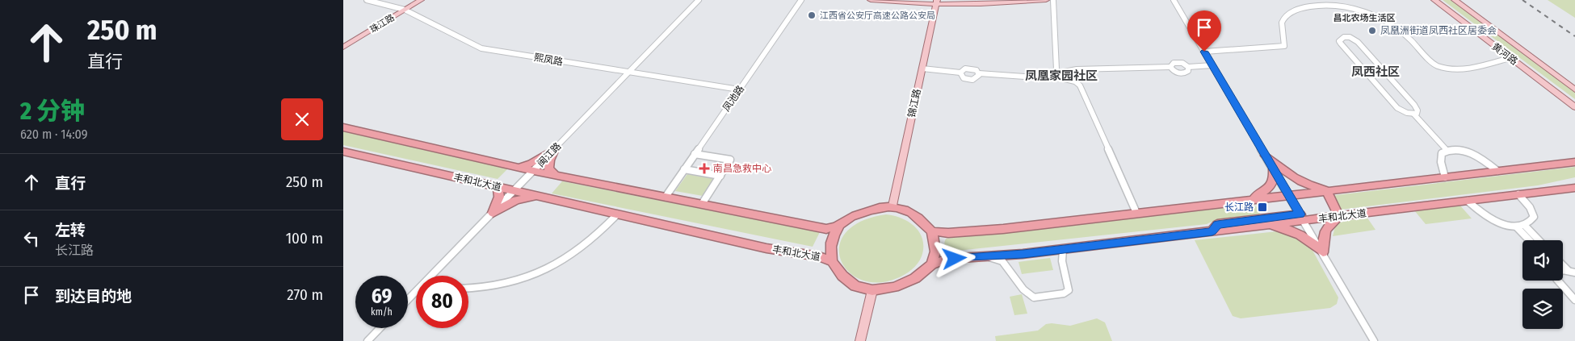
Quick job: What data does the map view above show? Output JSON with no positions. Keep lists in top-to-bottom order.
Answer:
{
  "streets": {
    "highway": ["丰和北大道"],
    "main road": ["珠江路", "黄河路", "锦江路"],
    "street": ["熙凤路", "凤池路", "闽江路"]
  },
  "crossings": [
    ["珠江路", "熙凤路"],
    ["熙凤路", "凤池路"],
    ["熙凤路", "闽江路"],
    ["锦江路", "丰和北大道"],
    ["闽江路", "丰和北大道"]
  ],
  "districts": ["昌北农场生活区", "凤西社区", "凤凰家园社区"],
  "places": {
    "other": ["江西省公安厅高速公路公安局", "凤凰洲街道凤西社区居委会"],
    "health": ["南昌急救中心"],
    "transit": ["长江路"]
  },
  "page": {
    "turn": ["250 m", "直行"],
    "heading": ["2 分钟", "620 m · 14:09"],
    "list": [
      {
        "name": "直行",
        "value": "250 m"
      },
      {
        "name": "左转",
        "note": "长江路",
        "value": "100 m"
      },
      {
        "name": "到达目的地",
        "value": "270 m"
      }
    ],
    "speed": "69 km/h",
    "limit": "80"
  }
}
